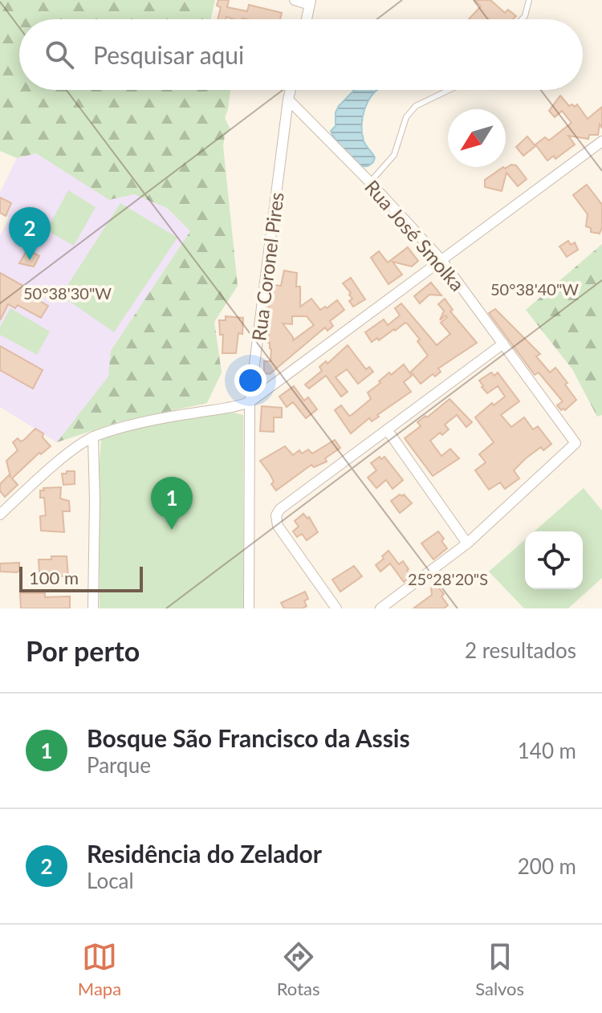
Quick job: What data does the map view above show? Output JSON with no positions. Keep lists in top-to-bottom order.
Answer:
{
  "streets": {
    "street": ["Rua José Smolka", "Rua Coronel Pires"]
  },
  "crossings": [
    ["Rua José Smolka", "Rua Coronel Pires"]
  ],
  "scale_bar": "100 m",
  "north": "bottom left",
  "page": {
    "search": "Pesquisar aqui",
    "pins": ["2", "1"],
    "scale": "100 m",
    "heading": ["Por perto", "2 resultados"],
    "list": [
      {
        "mark": "1",
        "name": "Bosque São Francisco da Assis",
        "note": "Parque",
        "value": "140 m"
      },
      {
        "mark": "2",
        "name": "Residência do Zelador",
        "note": "Local",
        "value": "200 m"
      }
    ],
    "nav": ["Mapa", "Rotas", "Salvos"]
  },
  "coordinates": ["50°38'40\"W", "50°38'30\"W", "25°28'20\"S"]
}
